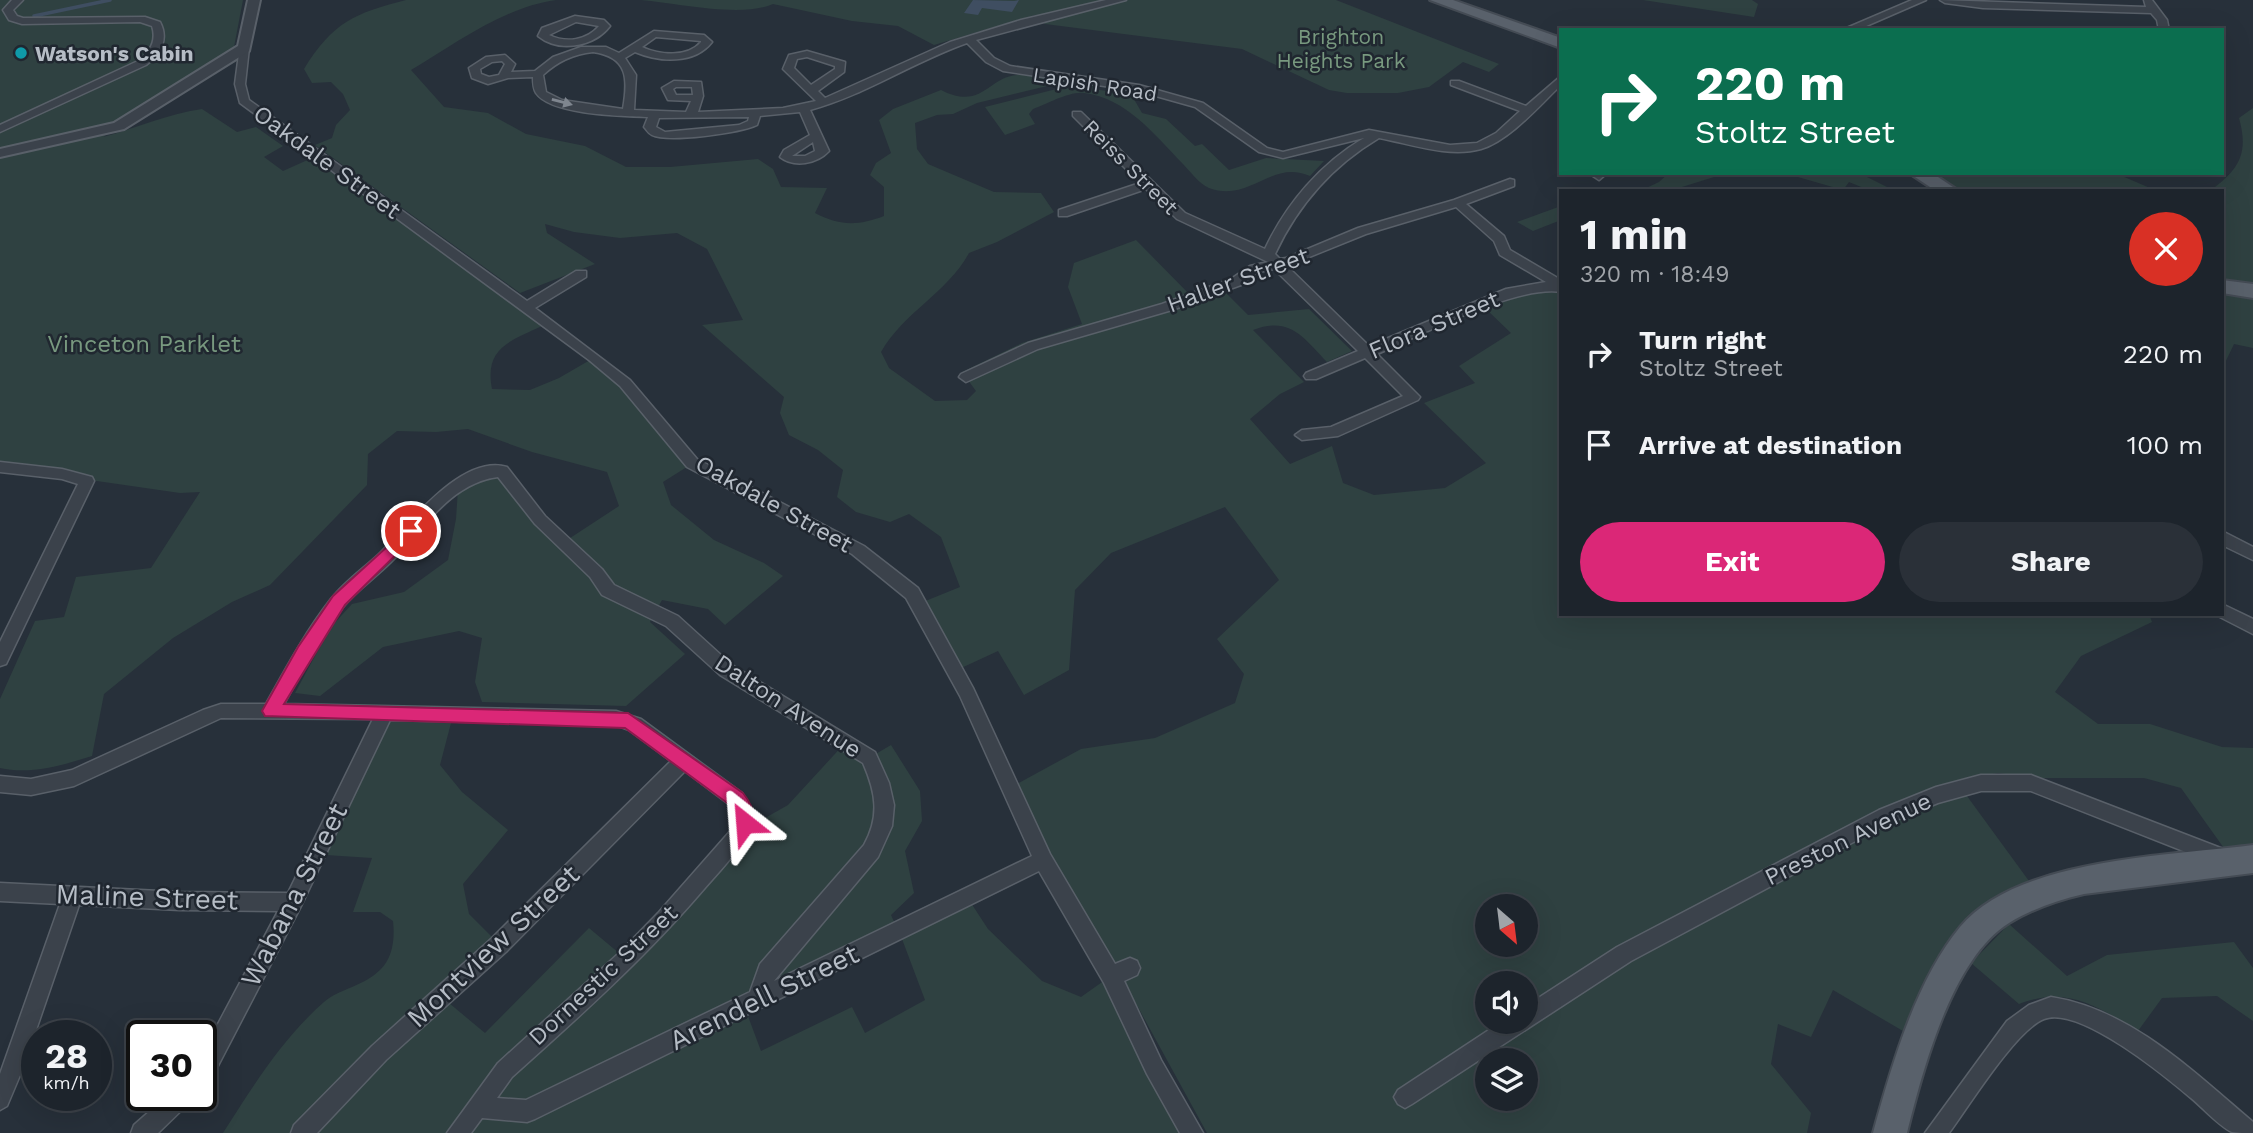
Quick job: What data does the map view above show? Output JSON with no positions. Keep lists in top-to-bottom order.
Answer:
{
  "streets": {
    "street": [
      "Lapish Road",
      "Oakdale Street",
      "Reiss Street",
      "Haller Street",
      "Flora Street",
      "Dalton Avenue",
      "Preston Avenue",
      "Wabana Street",
      "Maline Street",
      "Montview Street",
      "Dornestic Street",
      "Arendell Street"
    ]
  },
  "crossings": [
    ["Oakdale Street", "Arendell Street"],
    ["Reiss Street", "Haller Street"],
    ["Dalton Avenue", "Dornestic Street"],
    ["Dalton Avenue", "Arendell Street"],
    ["Wabana Street", "Maline Street"],
    ["Wabana Street", "Dornestic Street"],
    ["Montview Street", "Dornestic Street"],
    ["Dornestic Street", "Arendell Street"]
  ],
  "parks": ["Brighton Heights Park", "Vinceton Parklet"],
  "places": ["Watson's Cabin"],
  "north": "bottom right",
  "page": {
    "turn": ["220 m", "Stoltz Street"],
    "heading": ["1 min", "320 m · 18:49"],
    "list": [
      {
        "name": "Turn right",
        "note": "Stoltz Street",
        "value": "220 m"
      },
      {
        "name": "Arrive at destination",
        "value": "100 m"
      }
    ],
    "buttons": ["Exit", "Share"],
    "speed": "28 km/h",
    "limit": "30"
  }
}
